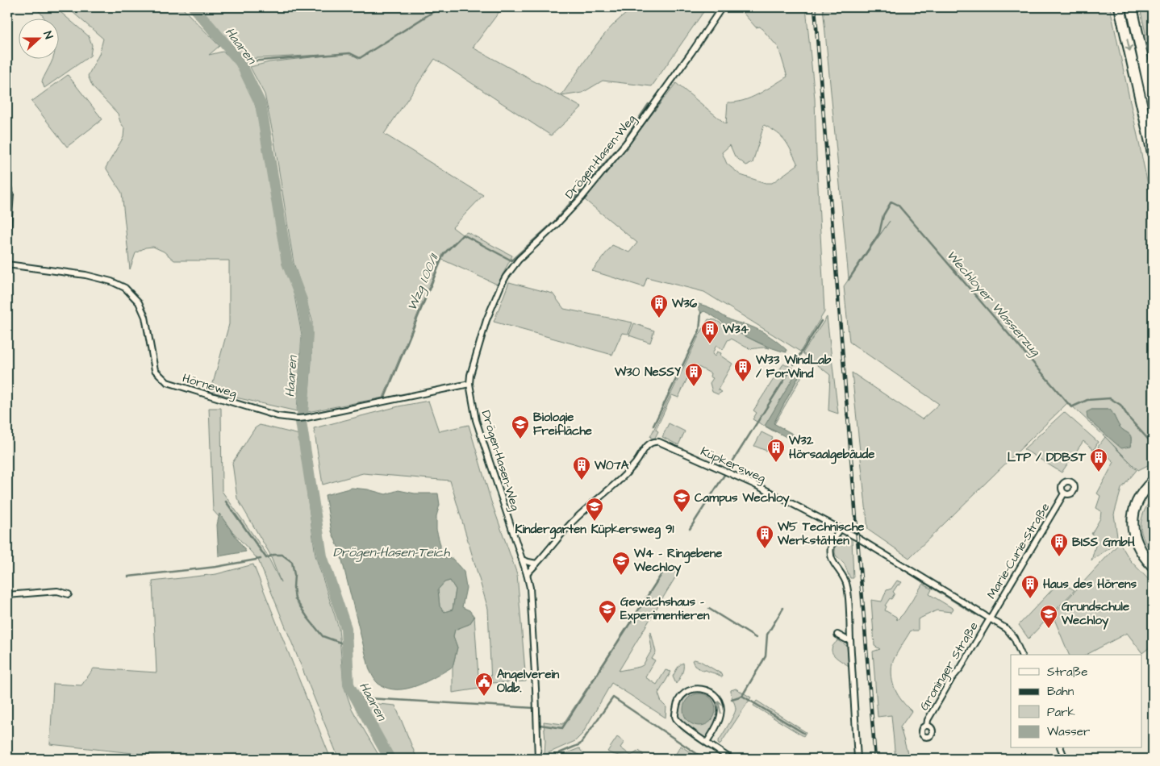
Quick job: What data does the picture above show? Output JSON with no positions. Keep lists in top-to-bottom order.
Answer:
{
  "streets": {
    "street": [
      "Drögen-Hasen-Weg",
      "Hörneweg",
      "Küpkersweg",
      "Marie-Curie-Straße",
      "Groninger Straße"
    ]
  },
  "crossings": [
    ["Drögen-Hasen-Weg", "Hörneweg"],
    ["Drögen-Hasen-Weg", "Küpkersweg"],
    ["Küpkersweg", "Marie-Curie-Straße"],
    ["Küpkersweg", "Groninger Straße"],
    ["Marie-Curie-Straße", "Groninger Straße"]
  ],
  "water": [
    "Haaren",
    "Wzg 1.00/11",
    "Wechloyer Wasserzug",
    "Drögen-Hasen-Teich"
  ],
  "places": {
    "building": [
      "W36",
      "W34",
      "W33 WindLab / ForWind",
      "W30 NeSSY",
      "W32 Hörsaalgebäude",
      "LTP / DDBST",
      "W07A",
      "W5 Technische Werkstätten",
      "BISS GmbH",
      "Haus des Hörens"
    ],
    "school or university": [
      "Biologie Freifläche",
      "Campus Wechloy",
      "Kindergarten Küpkersweg 91",
      "W4 - Ringebene Wechloy",
      "Gewächshaus - Experimentieren",
      "Grundschule Wechloy"
    ],
    "public building": ["Angelverein Oldb."]
  },
  "legend": [
    "Straße",
    "Bahn",
    "Park",
    "Wasser"
  ],
  "north": "right"
}
